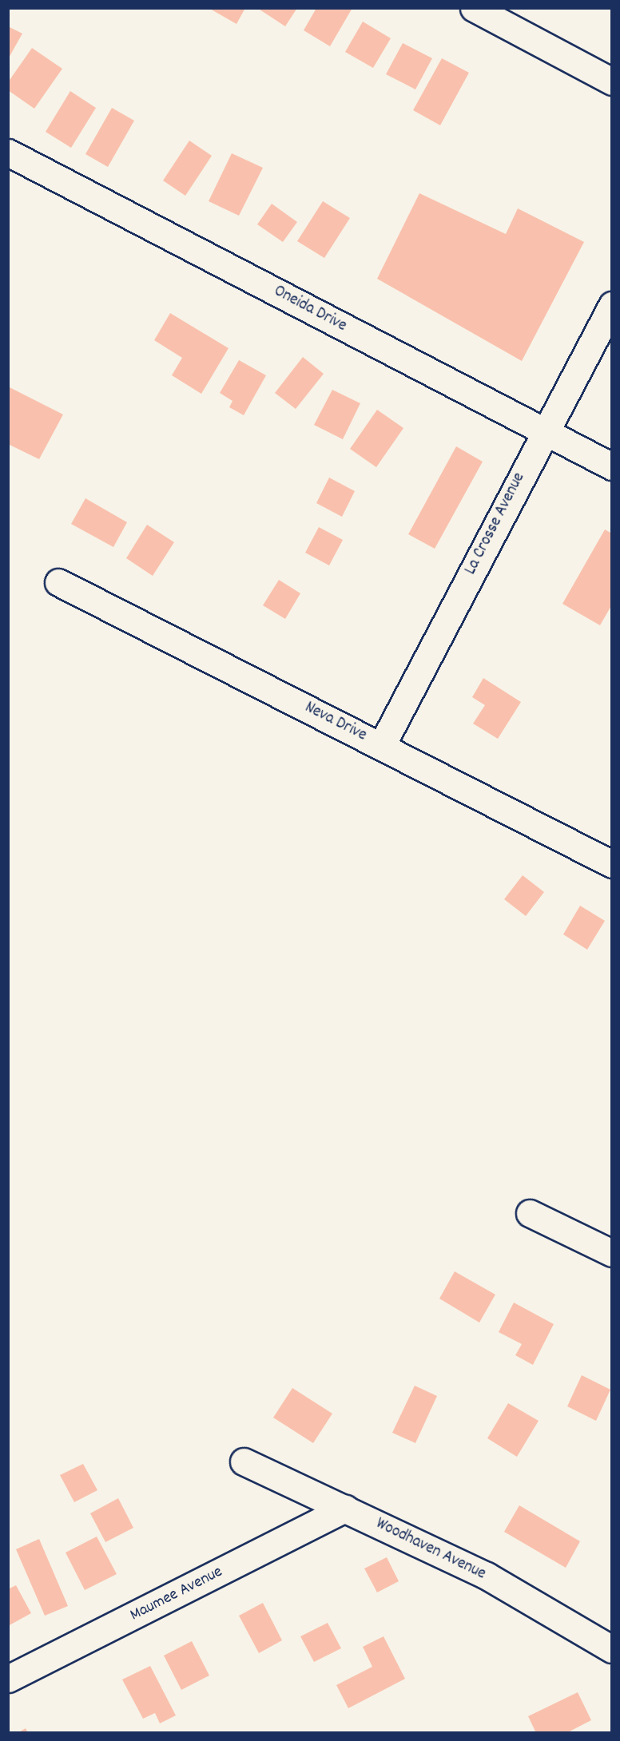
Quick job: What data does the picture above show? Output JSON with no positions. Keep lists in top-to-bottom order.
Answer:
{
  "streets": {
    "street": [
      "Oneida Drive",
      "La Crosse Avenue",
      "Neva Drive",
      "Woodhaven Avenue",
      "Maumee Avenue"
    ]
  },
  "crossings": [
    ["Oneida Drive", "La Crosse Avenue"],
    ["La Crosse Avenue", "Neva Drive"],
    ["Woodhaven Avenue", "Maumee Avenue"]
  ]
}
